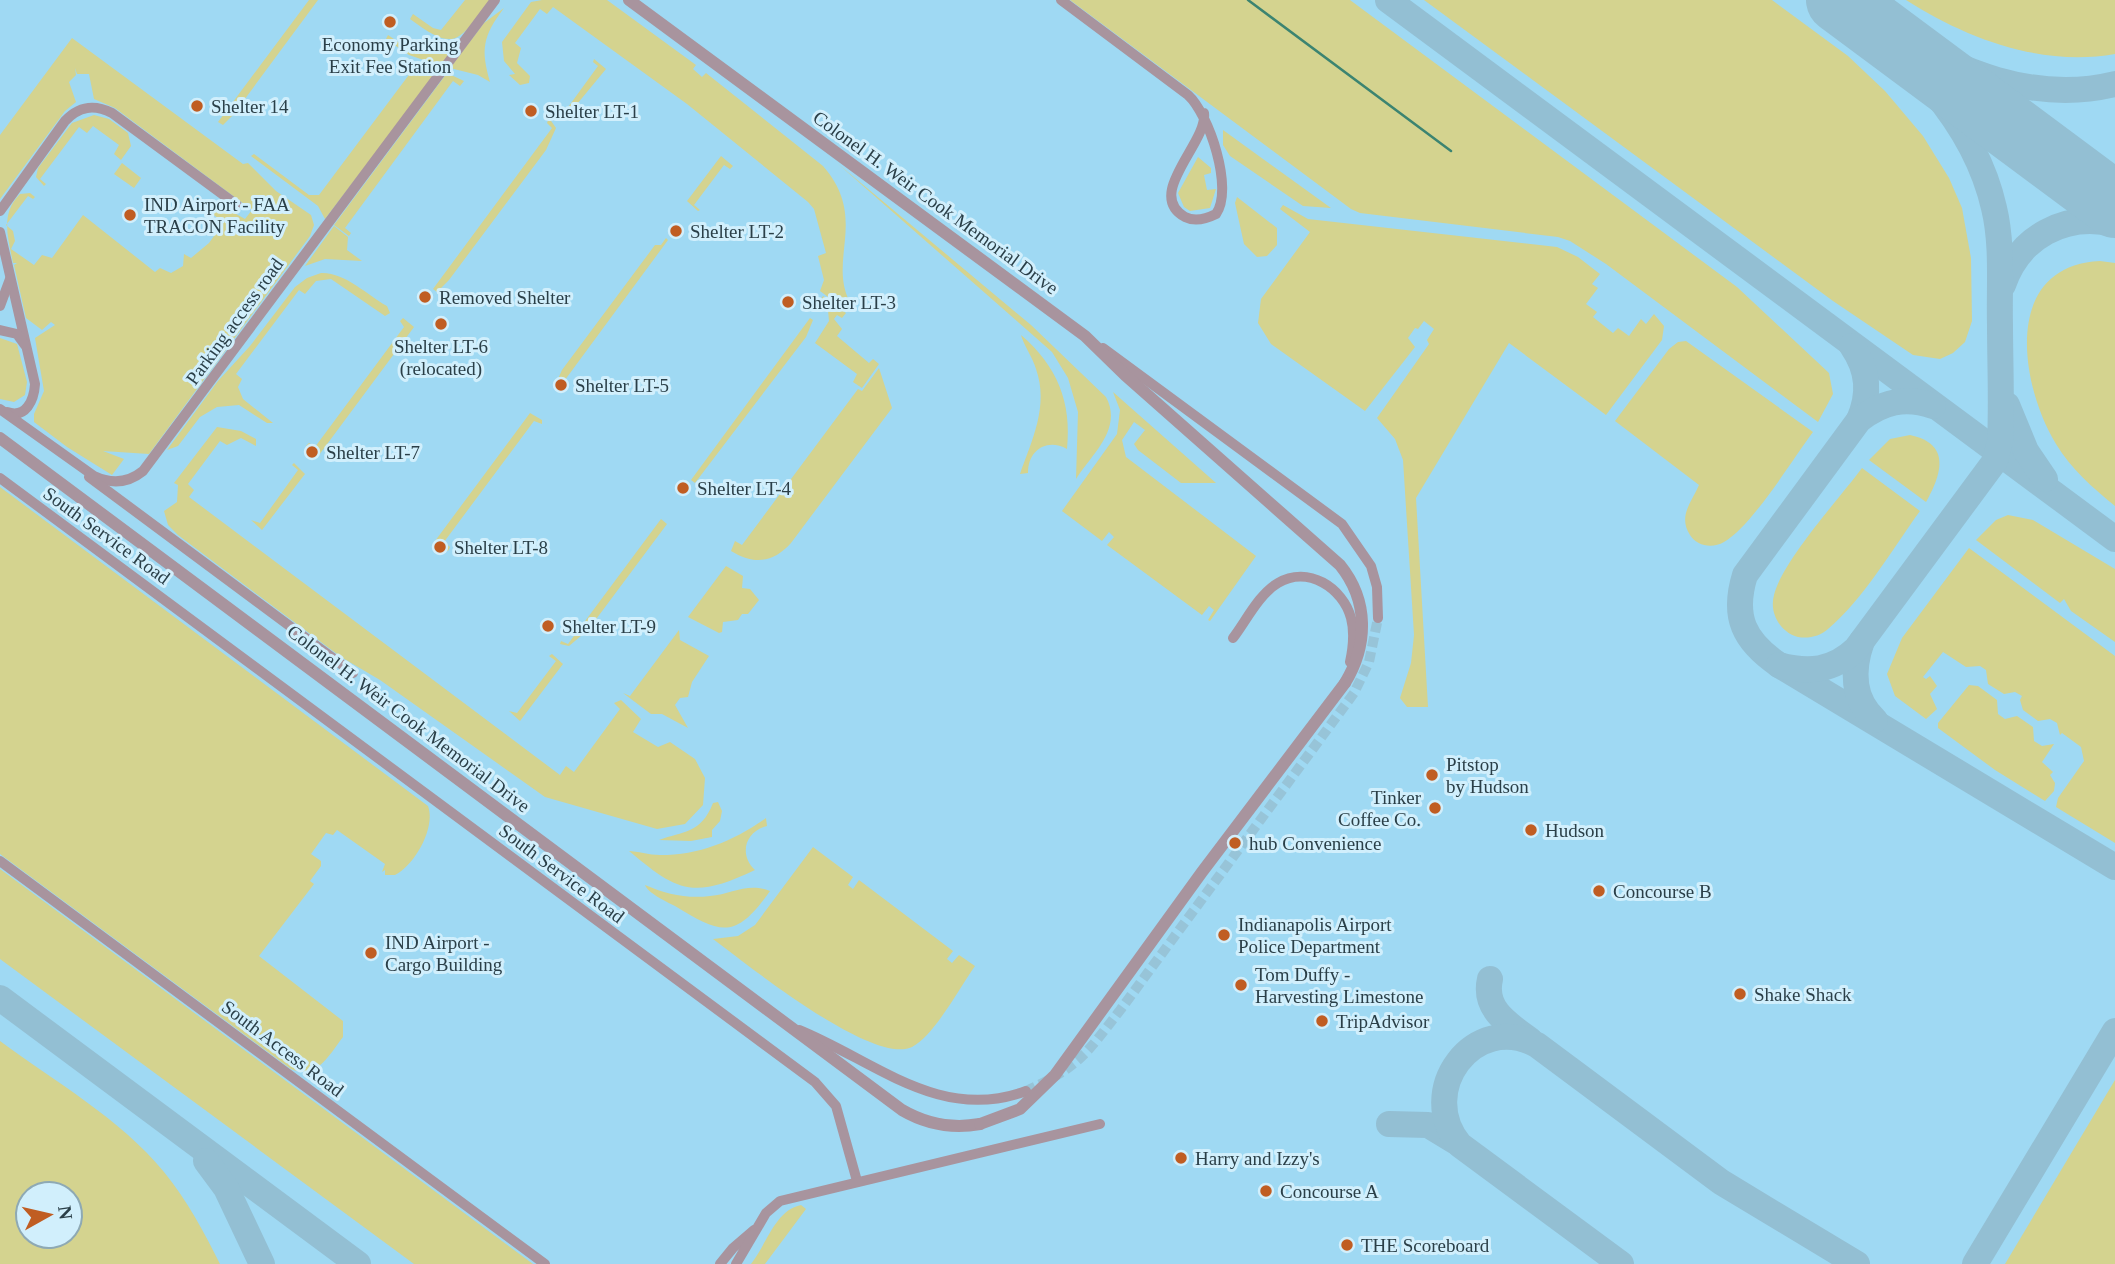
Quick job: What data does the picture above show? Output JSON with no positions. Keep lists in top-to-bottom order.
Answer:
{
  "streets": {
    "street": [
      "Colonel H. Weir Cook Memorial Drive",
      "Parking access road",
      "South Service Road",
      "South Access Road"
    ]
  },
  "places": [
    "Economy Parking Exit Fee Station",
    "Shelter 14",
    "Shelter LT-1",
    "IND Airport - FAA TRACON Facility",
    "Shelter LT-2",
    "Removed Shelter",
    "Shelter LT-3",
    "Shelter LT-6 (relocated)",
    "Shelter LT-5",
    "Shelter LT-7",
    "Shelter LT-4",
    "Shelter LT-8",
    "Shelter LT-9",
    "Pitstop by Hudson",
    "Tinker Coffee Co.",
    "Hudson",
    "hub Convenience",
    "Concourse B",
    "Indianapolis Airport Police Department",
    "IND Airport - Cargo Building",
    "Tom Duffy - Harvesting Limestone",
    "Shake Shack",
    "TripAdvisor",
    "Harry and Izzy's",
    "Concourse A",
    "THE Scoreboard"
  ],
  "north": "right"
}
